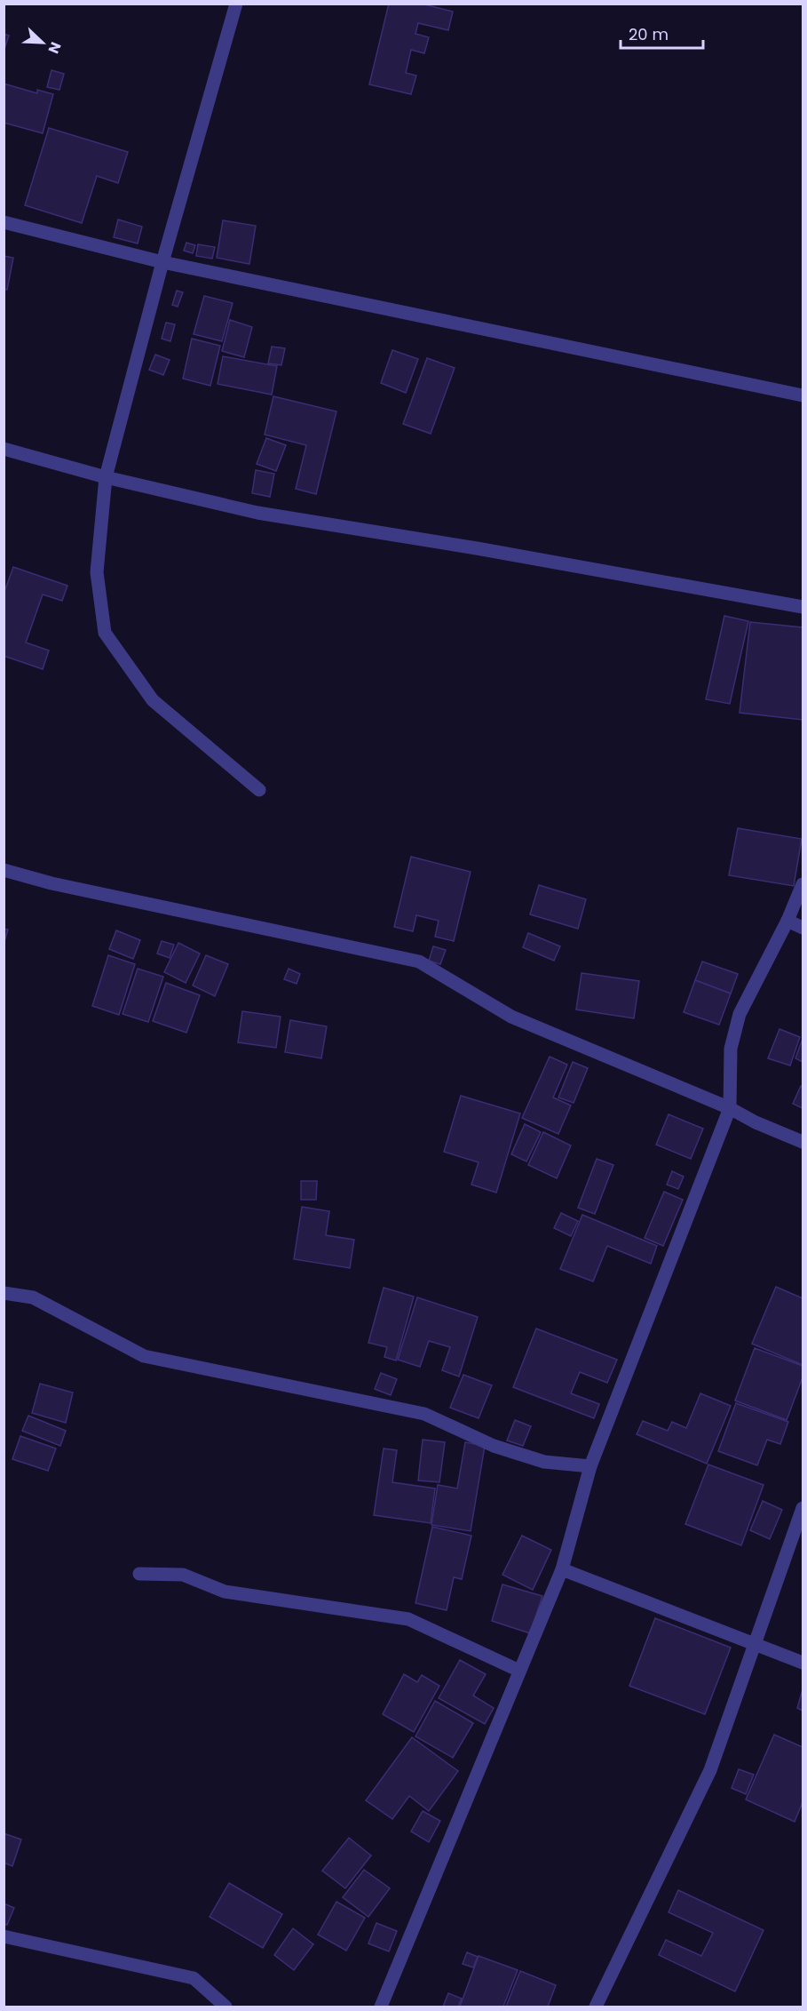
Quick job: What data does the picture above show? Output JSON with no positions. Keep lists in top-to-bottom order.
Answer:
{
  "scale_bar": "20 m",
  "north": "bottom right"
}
